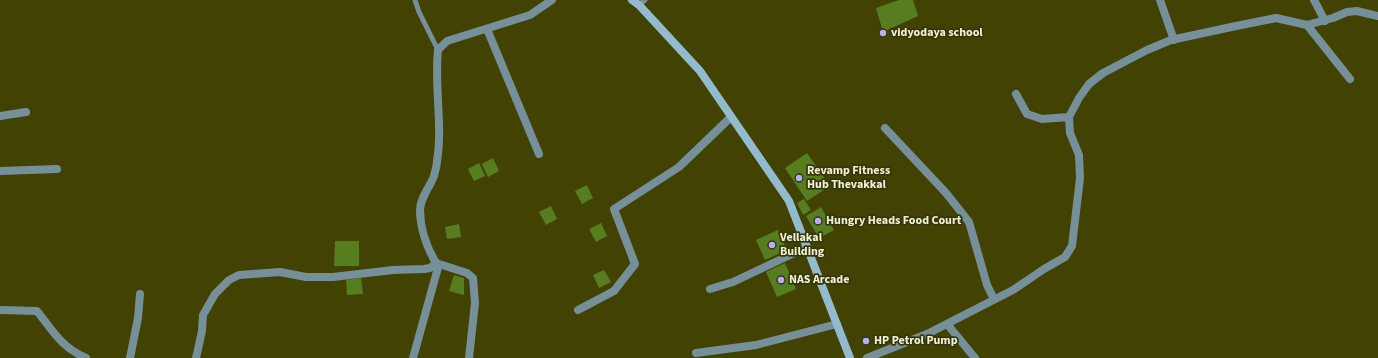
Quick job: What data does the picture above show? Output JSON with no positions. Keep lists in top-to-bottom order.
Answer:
{
  "places": [
    "vidyodaya school",
    "Revamp Fitness Hub Thevakkal",
    "Hungry Heads Food Court",
    "Vellakal Building",
    "NAS Arcade",
    "HP Petrol Pump"
  ]
}
